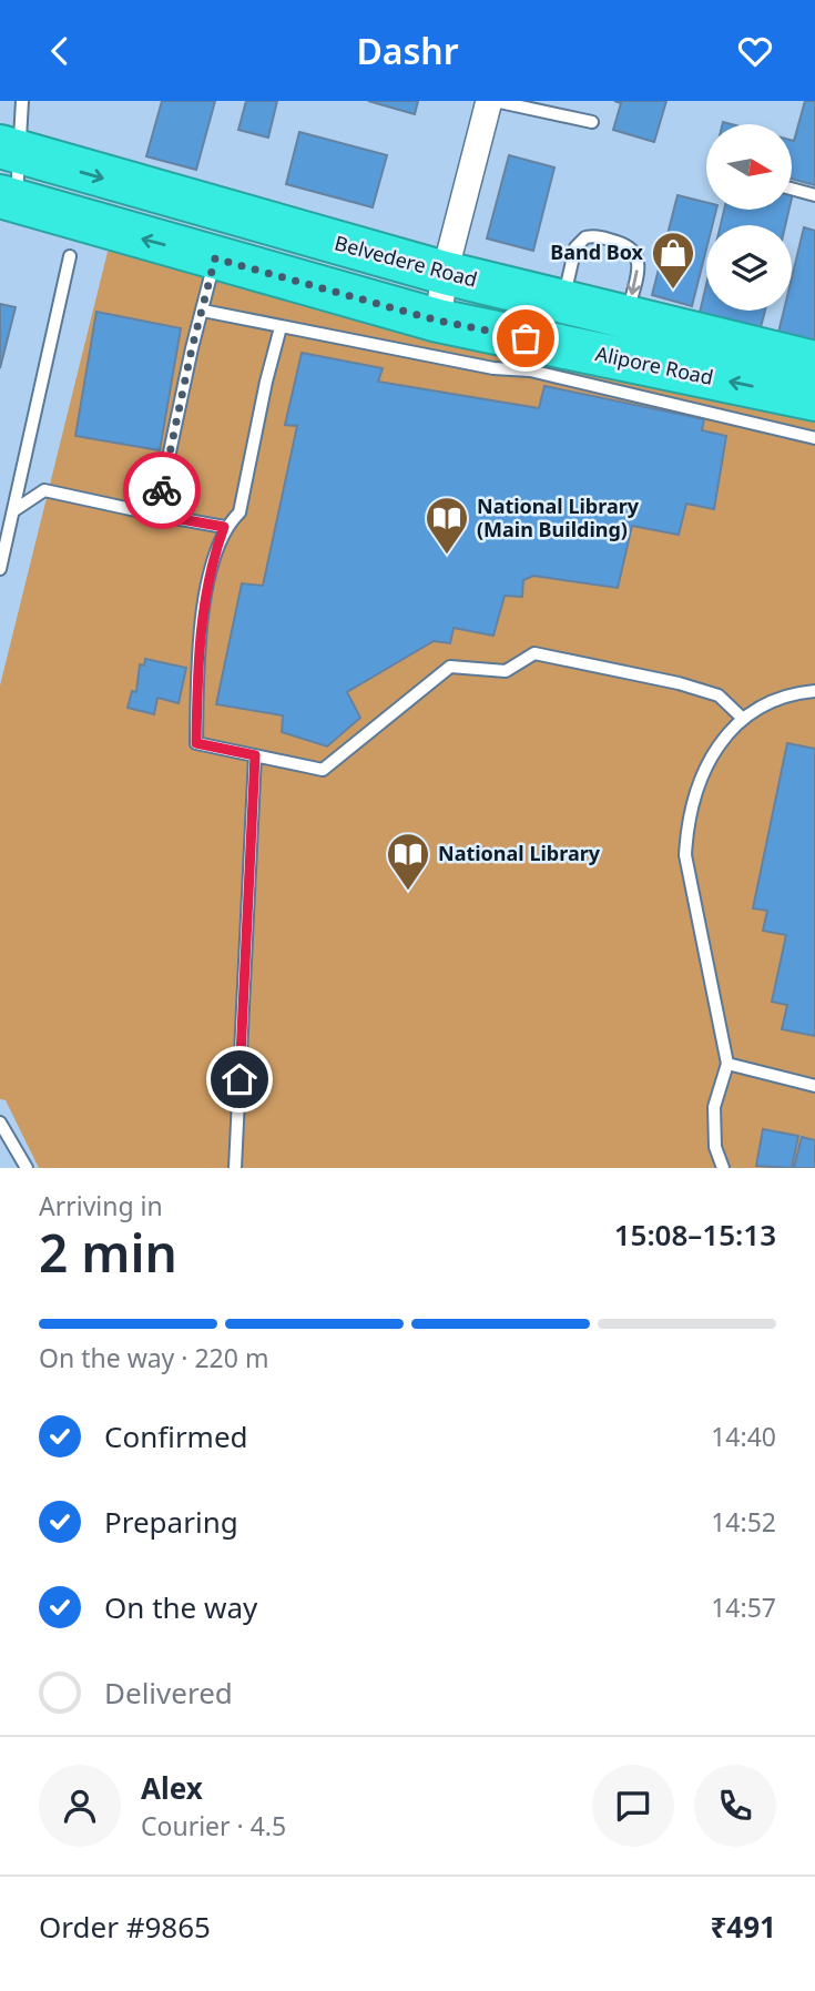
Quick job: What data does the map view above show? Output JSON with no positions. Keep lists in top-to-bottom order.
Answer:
{
  "streets": {
    "highway": ["Belvedere Road", "Alipore Road"]
  },
  "one_way": ["Belvedere Road", "Alipore Road"],
  "places": {
    "shop": ["Band Box"],
    "library": ["National Library (Main Building)", "National Library"]
  },
  "north": "right",
  "page": {
    "header": "Dashr",
    "heading": ["2 min", "Arriving in", "15:08–15:13"],
    "panel": [
      "Alex",
      "Courier · 4.5",
      "Order #9865",
      "₹491"
    ],
    "bar": "On the way · 220 m",
    "list": [
      ["Confirmed", "14:40"],
      ["Preparing", "14:52"],
      ["On the way", "14:57"],
      "Delivered"
    ]
  }
}
